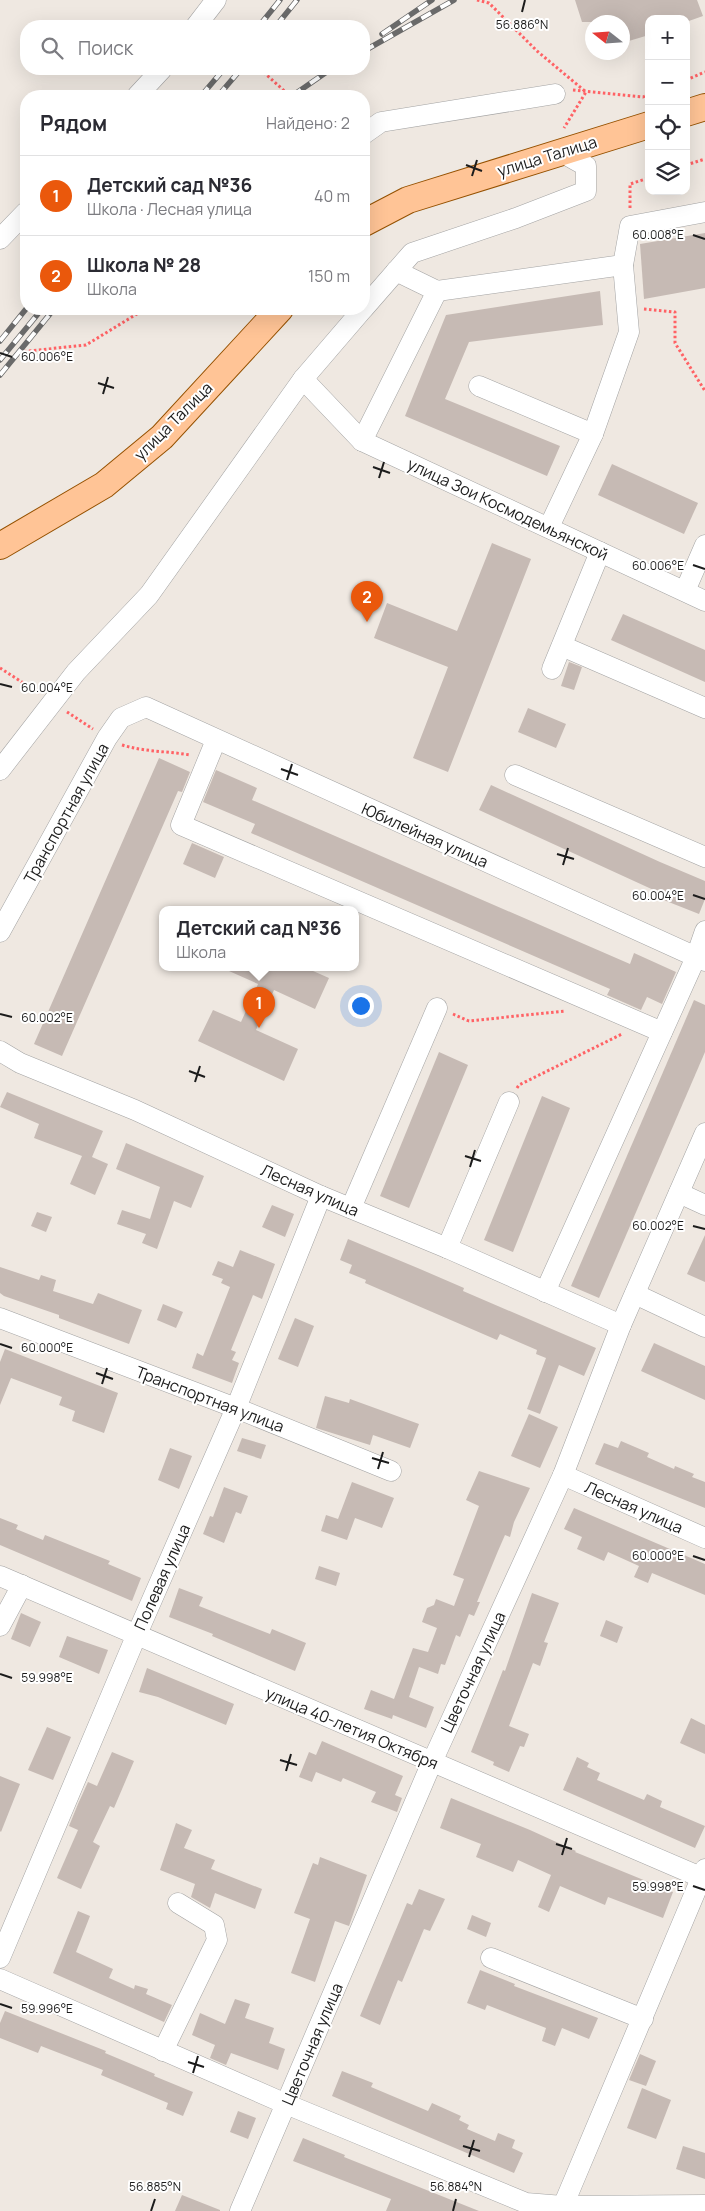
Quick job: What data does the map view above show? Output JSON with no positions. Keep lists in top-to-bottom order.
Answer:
{
  "streets": {
    "main road": ["улица Талица"],
    "street": [
      "улица Зои Космодемьянской",
      "Транспортная улица",
      "Юбилейная улица",
      "Лесная улица",
      "Полевая улица",
      "Цветочная улица",
      "улица 40-летия Октября"
    ]
  },
  "crossings": [
    ["Транспортная улица", "Юбилейная улица"],
    ["Транспортная улица", "Полевая улица"],
    ["Лесная улица", "Полевая улица"],
    ["Лесная улица", "Цветочная улица"],
    ["Полевая улица", "улица 40-летия Октября"],
    ["Цветочная улица", "улица 40-летия Октября"]
  ],
  "north": "left",
  "page": {
    "map_buttons": ["+", "−"],
    "search": "Поиск",
    "heading": ["Рядом", "Найдено: 2"],
    "list": [
      {
        "mark": "1",
        "name": "Детский сад №36",
        "note": "Школа · Лесная улица",
        "value": "40 m"
      },
      {
        "mark": "2",
        "name": "Школа № 28",
        "note": "Школа",
        "value": "150 m"
      }
    ],
    "pins": ["2", "1"],
    "popup": ["Детский сад №36", "Школа"]
  },
  "coordinates": [
    "56.886°N",
    "60.008°E",
    "60.006°E",
    "60.004°E",
    "60.002°E",
    "60.000°E",
    "59.998°E",
    "59.996°E",
    "56.885°N",
    "56.884°N"
  ]
}
